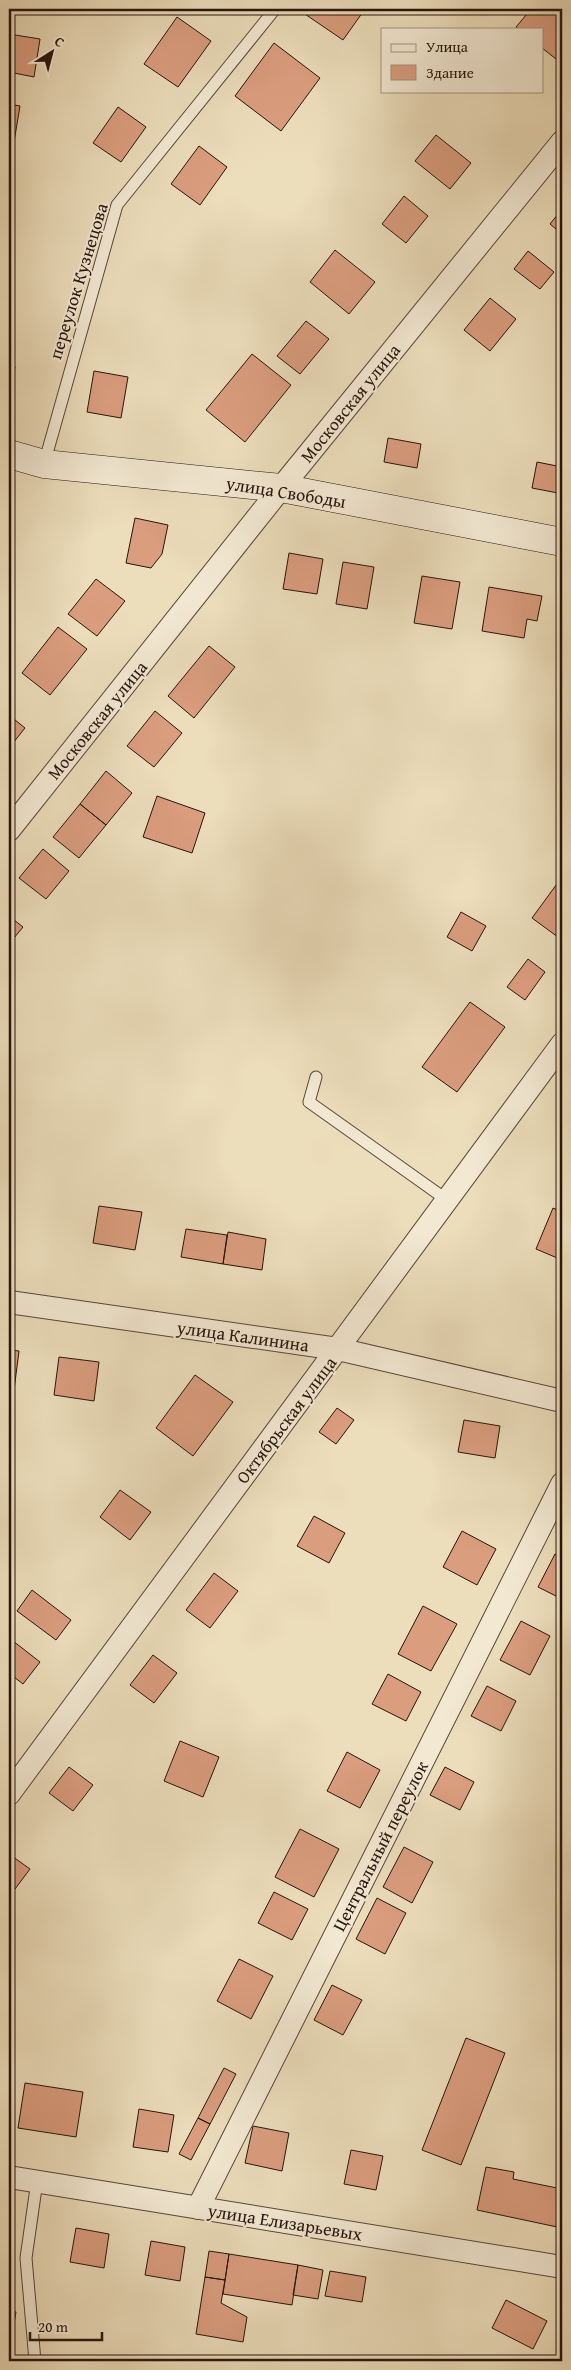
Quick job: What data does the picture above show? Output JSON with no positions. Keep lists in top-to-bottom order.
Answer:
{
  "streets": {
    "street": [
      "Московская улица",
      "улица Свободы",
      "улица Калинина",
      "Октябрьская улица",
      "Центральный переулок",
      "улица Елизарьевых"
    ],
    "lane": ["переулок Кузнецова"]
  },
  "crossings": [
    ["переулок Кузнецова", "улица Свободы"],
    ["Московская улица", "улица Свободы"],
    ["улица Калинина", "Октябрьская улица"],
    ["Центральный переулок", "улица Елизарьевых"]
  ],
  "legend": ["Улица", "Здание"],
  "scale_bar": "20 m",
  "north": "top right"
}
